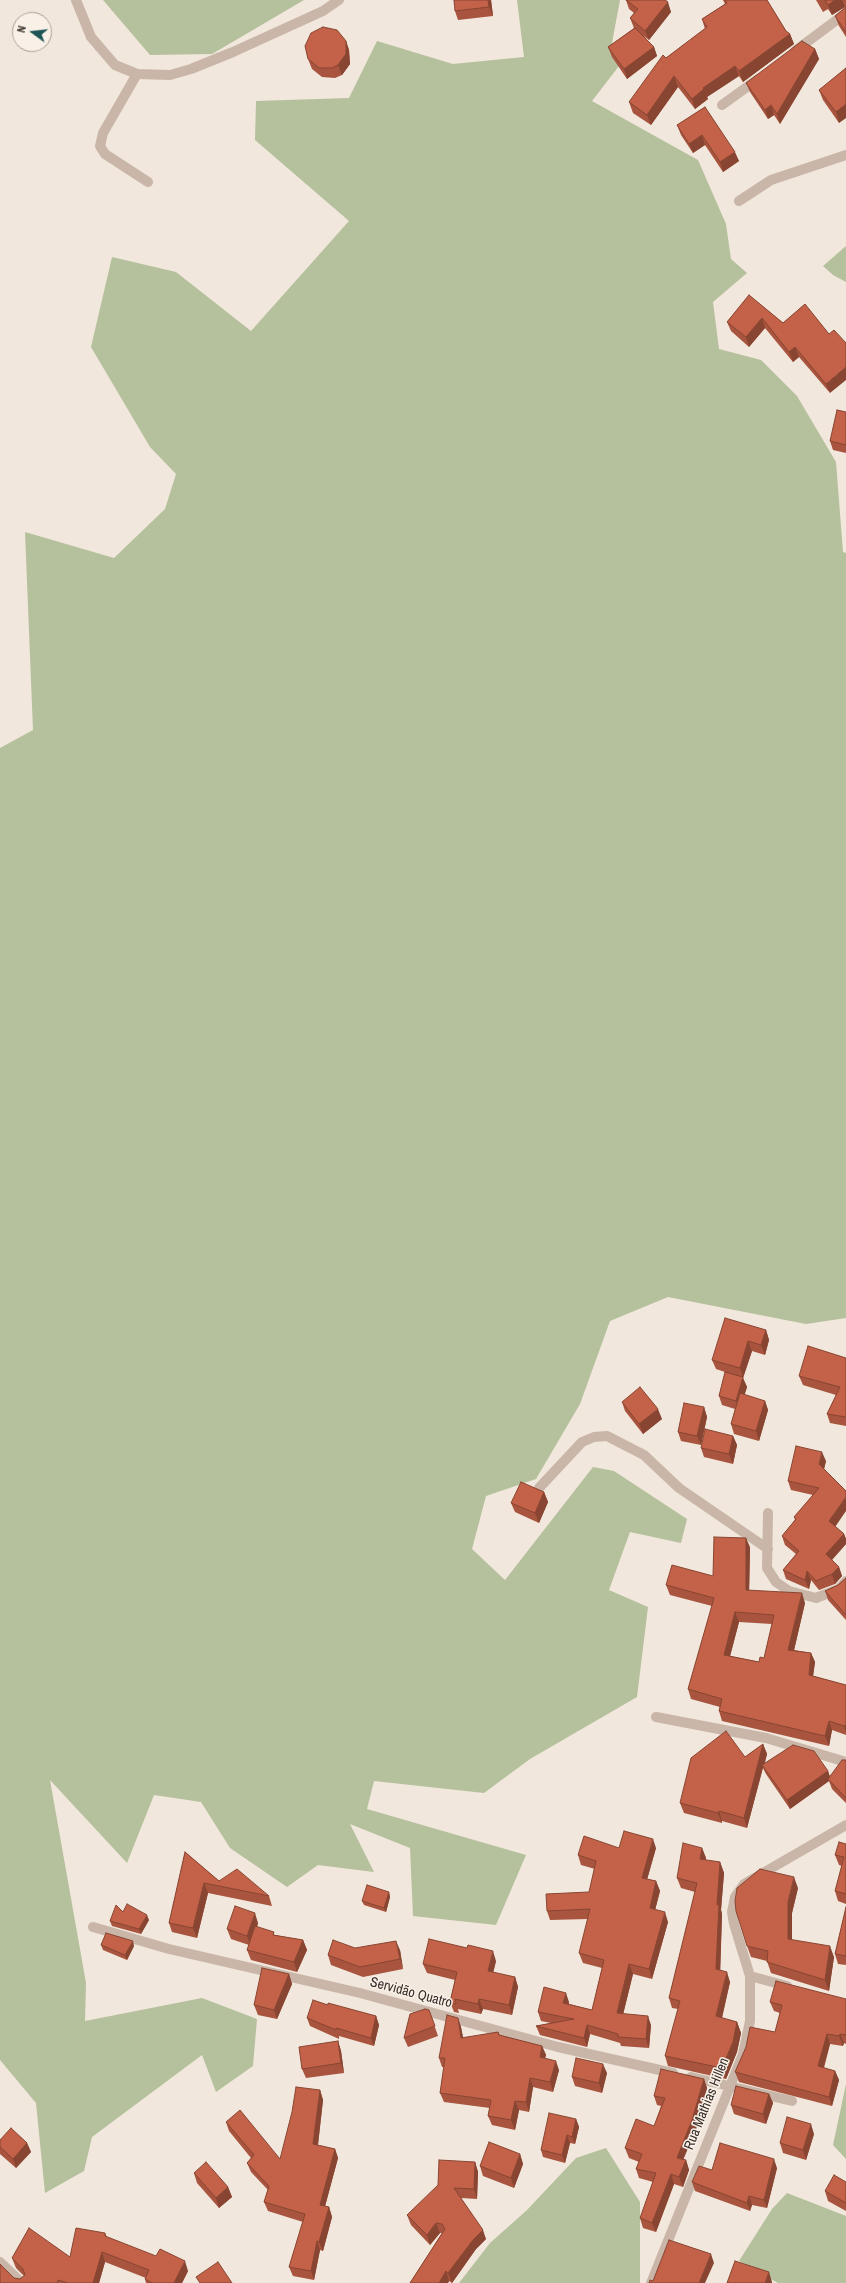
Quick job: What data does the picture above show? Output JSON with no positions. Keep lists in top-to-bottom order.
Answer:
{
  "streets": {
    "street": ["Servidão Quatro", "Rua Mathias Hillen"]
  },
  "crossings": [
    ["Servidão Quatro", "Rua Mathias Hillen"]
  ],
  "north": "left"
}
